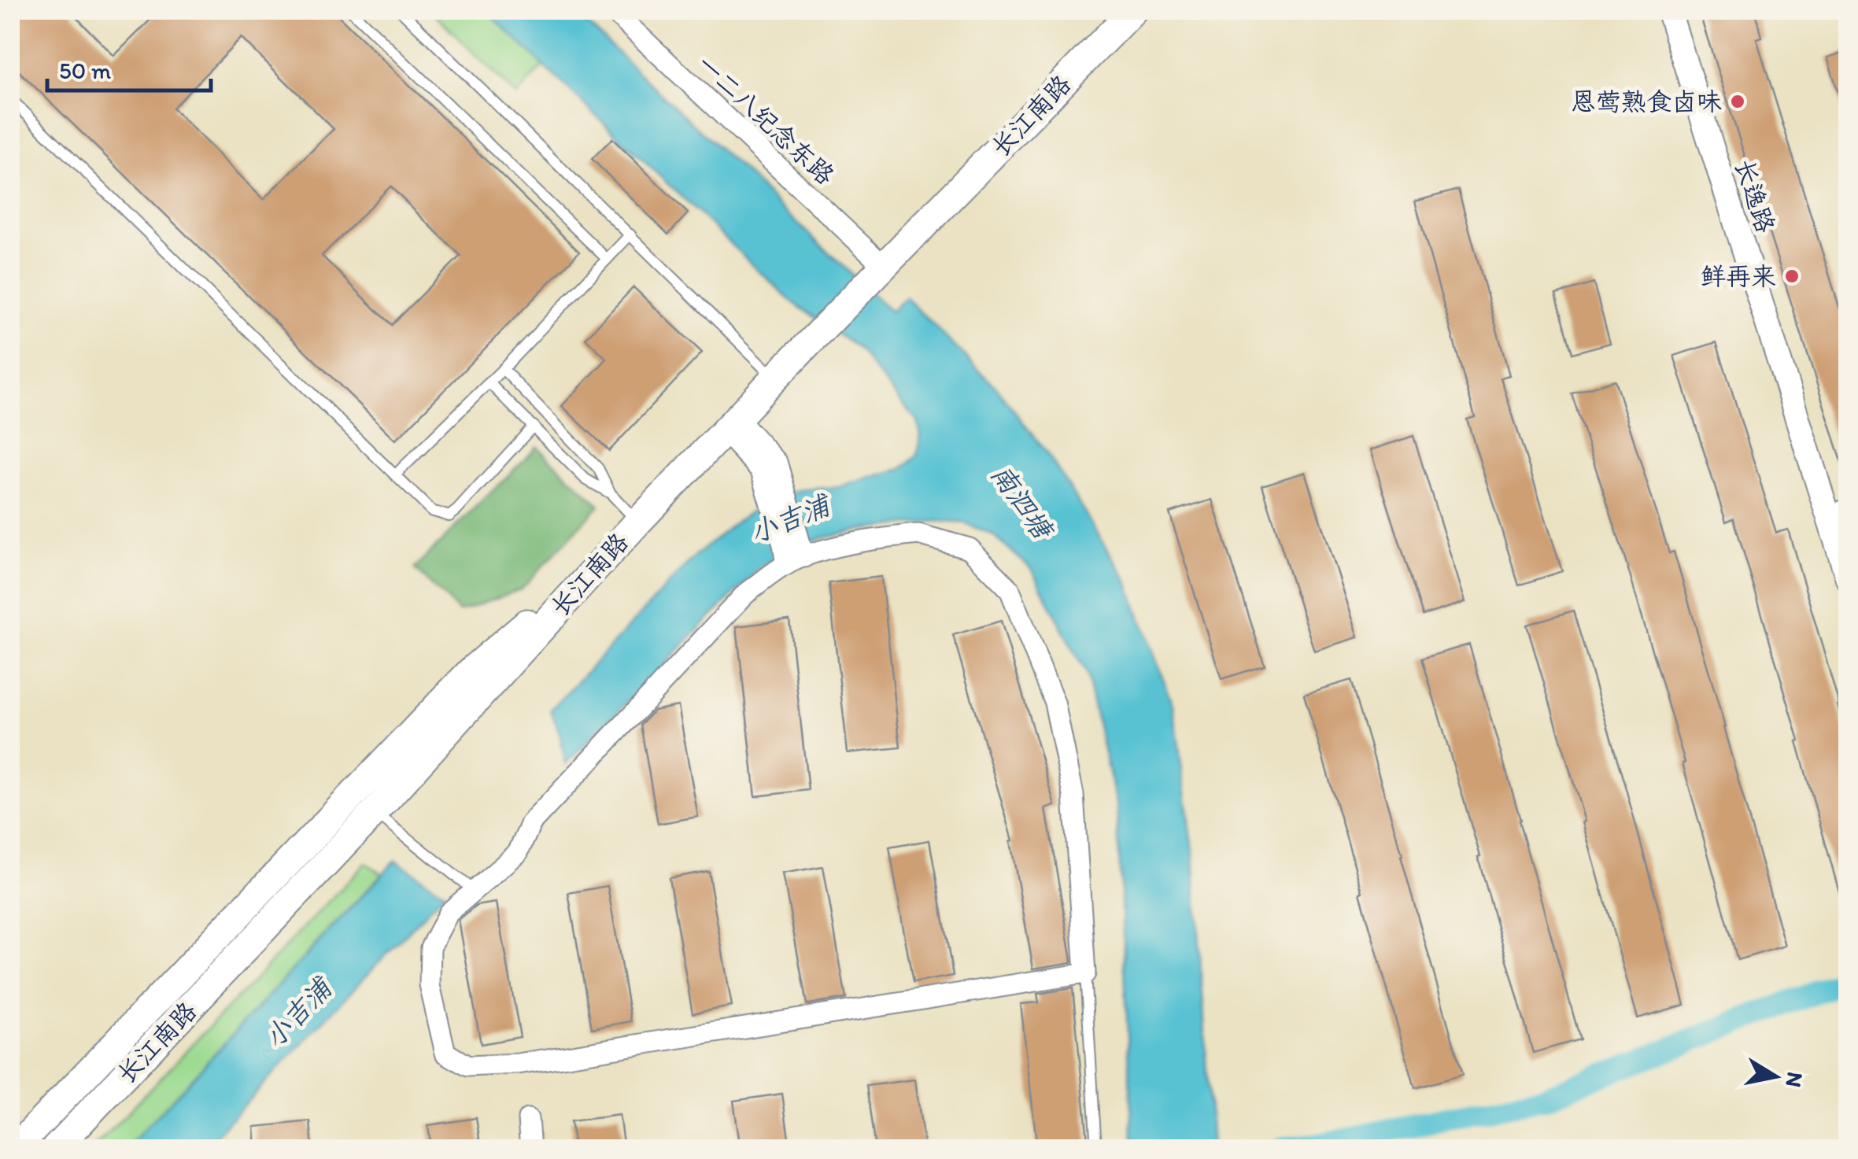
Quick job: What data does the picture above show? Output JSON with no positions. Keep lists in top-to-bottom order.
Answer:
{
  "streets": {
    "main road": ["长江南路"],
    "street": ["一二八纪念东路", "长逸路"]
  },
  "crossings": [
    ["长江南路", "一二八纪念东路"]
  ],
  "water": ["南泗塘", "小吉浦"],
  "places": ["恩莺熟食卤味", "鲜再来"],
  "scale_bar": "50 m",
  "north": "right"
}
